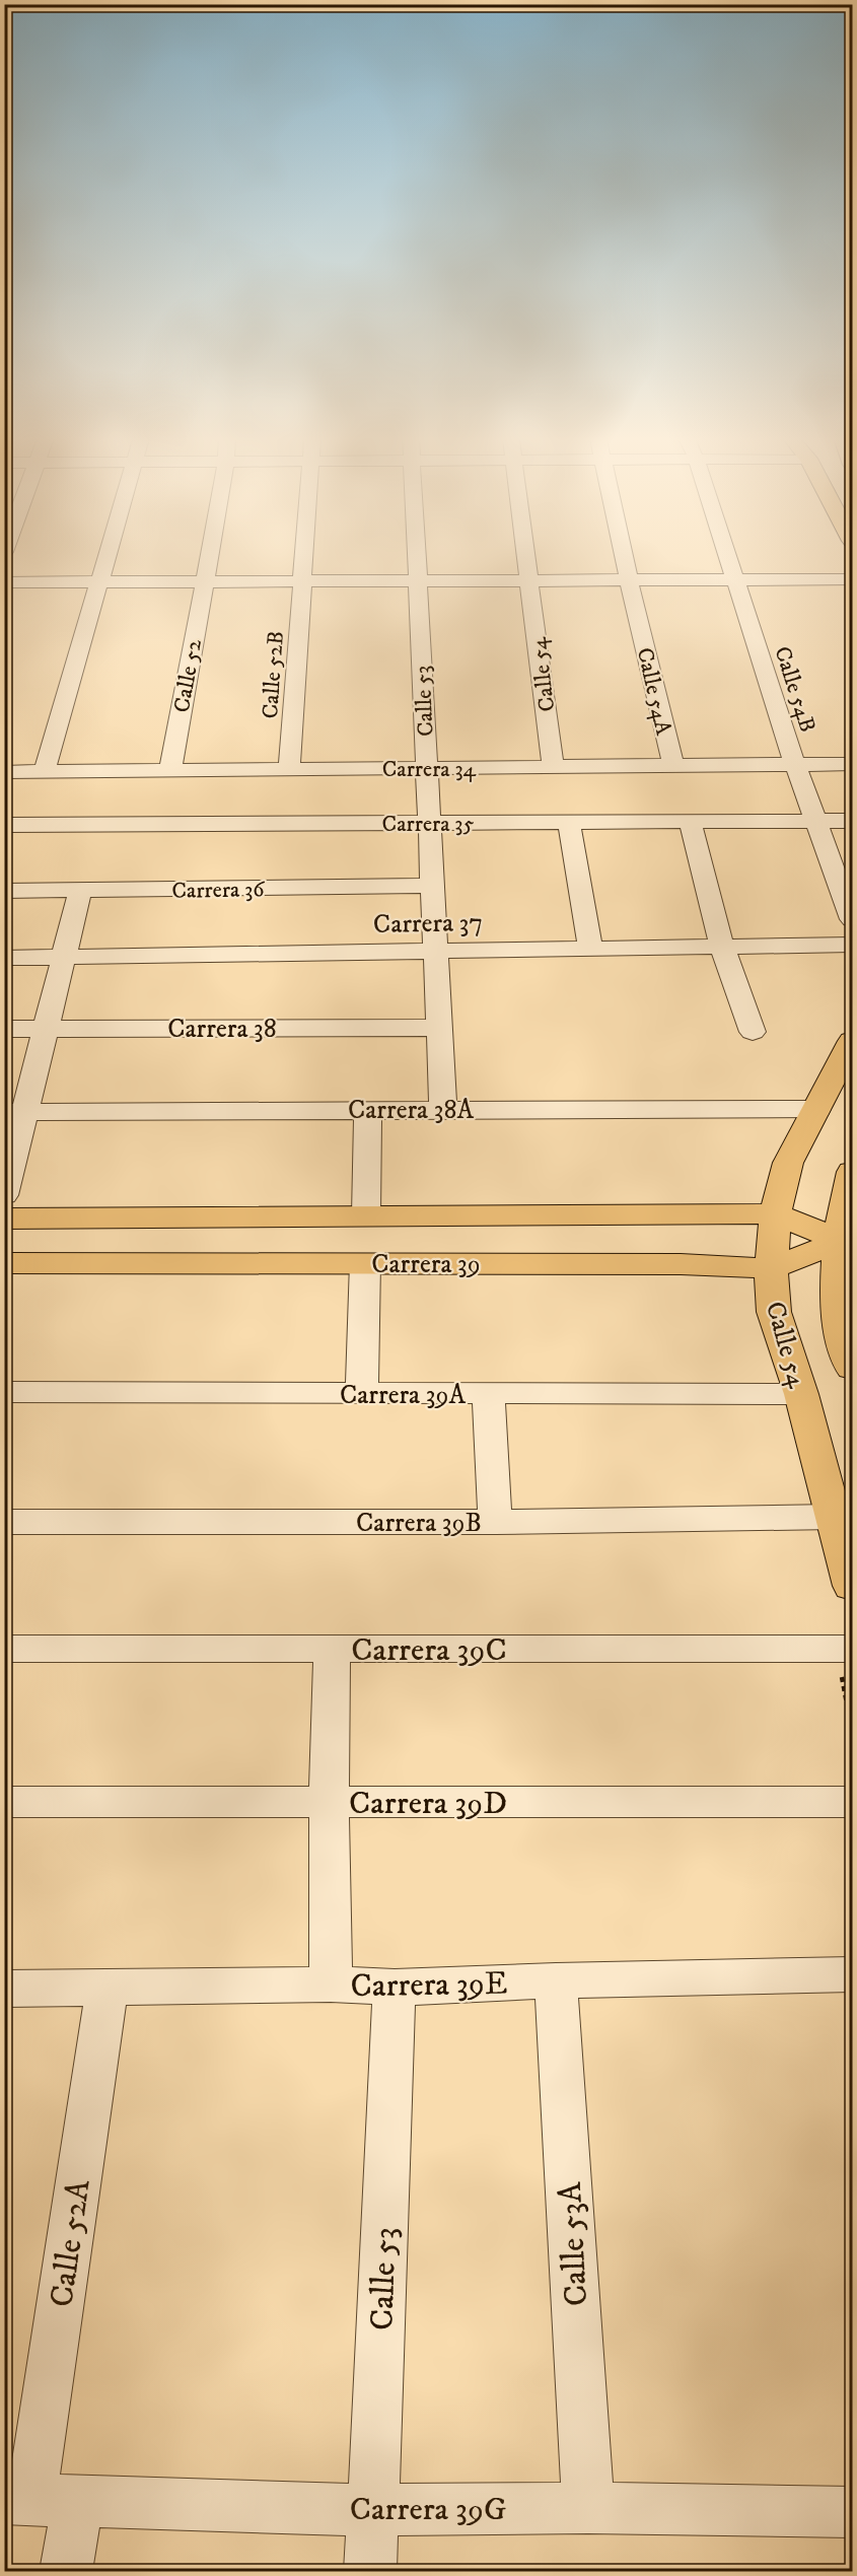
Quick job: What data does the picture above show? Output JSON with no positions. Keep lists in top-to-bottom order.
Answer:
{
  "streets": {
    "main road": ["Calle 54", "Carrera 39"],
    "street": [
      "Calle 52B",
      "Calle 52",
      "Calle 54B",
      "Calle 54A",
      "Calle 53",
      "Carrera 34",
      "Carrera 35",
      "Carrera 36",
      "Carrera 37",
      "Carrera 38",
      "Carrera 38A",
      "Carrera 39A",
      "Carrera 39B",
      "Carrera 39C",
      "Carrera 39D",
      "Carrera 39E",
      "Calle 52A",
      "Calle 53A",
      "Carrera 39G"
    ]
  },
  "crossings": [
    ["Calle 52B", "Carrera 34"],
    ["Calle 54", "Carrera 34"],
    ["Calle 54", "Carrera 38A"],
    ["Calle 54", "Carrera 39"],
    ["Calle 54", "Carrera 39A"],
    ["Calle 54", "Carrera 39B"],
    ["Calle 52", "Carrera 34"],
    ["Calle 54B", "Carrera 34"],
    ["Calle 54B", "Carrera 35"],
    ["Calle 54A", "Carrera 34"],
    ["Calle 53", "Carrera 34"],
    ["Calle 53", "Carrera 35"],
    ["Calle 53", "Carrera 36"],
    ["Calle 53", "Carrera 37"],
    ["Calle 53", "Carrera 38"],
    ["Calle 53", "Carrera 38A"],
    ["Calle 53", "Carrera 39E"],
    ["Calle 53", "Carrera 39G"],
    ["Carrera 39E", "Calle 52A"],
    ["Carrera 39E", "Calle 53A"],
    ["Calle 52A", "Carrera 39G"],
    ["Calle 53A", "Carrera 39G"]
  ]
}
